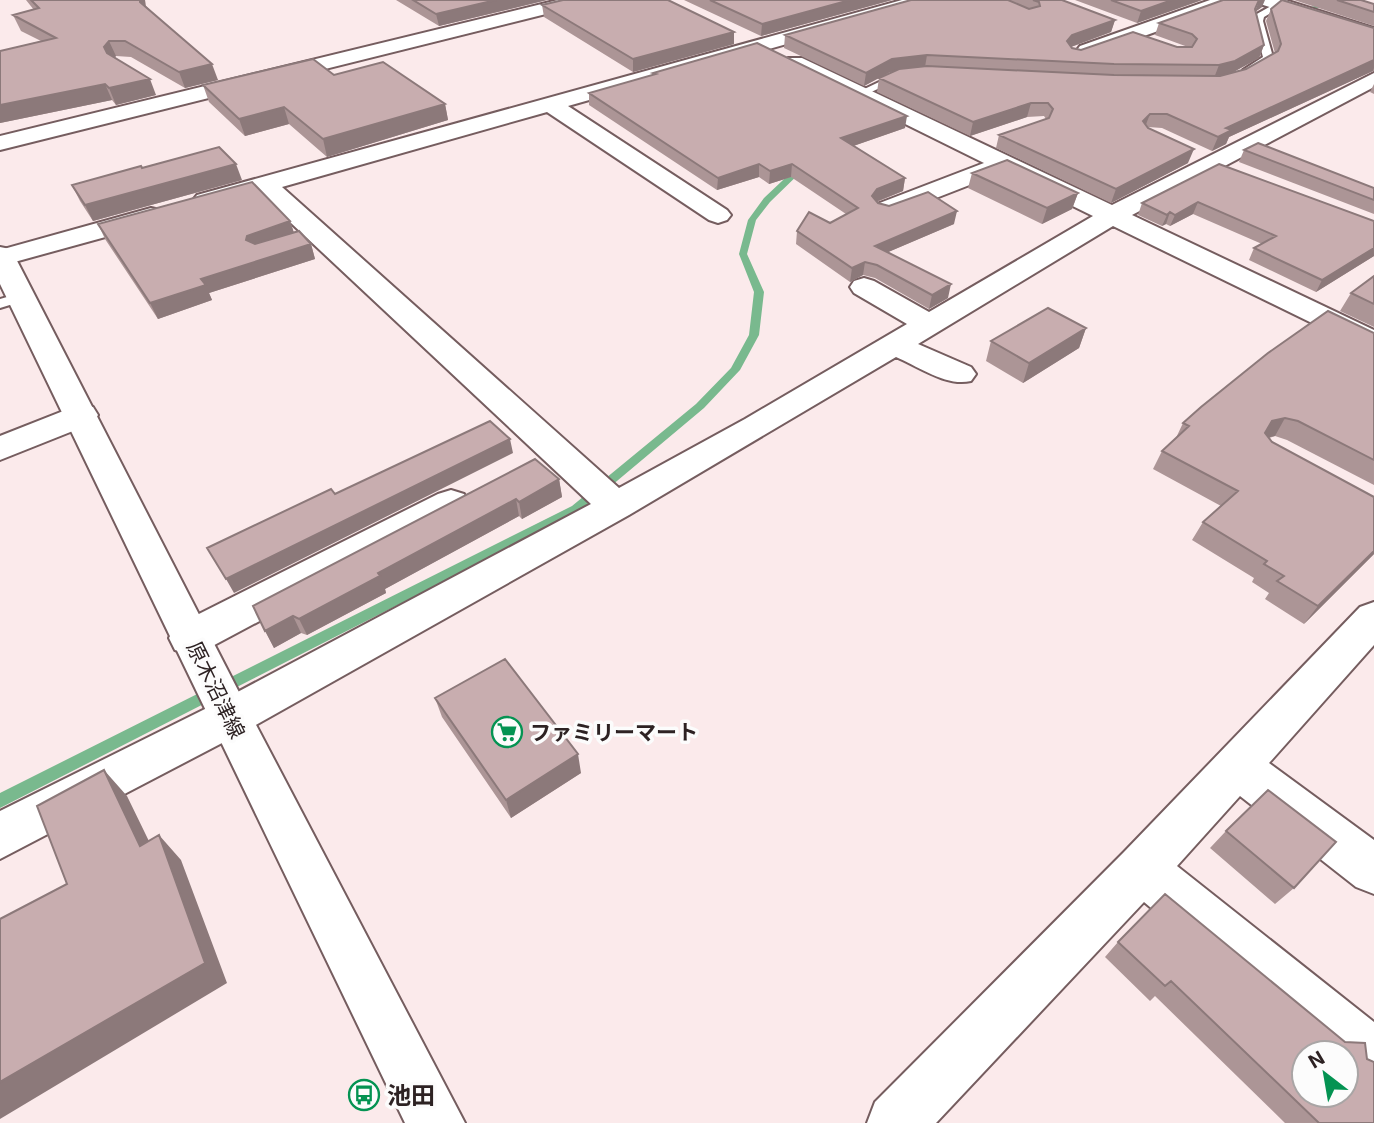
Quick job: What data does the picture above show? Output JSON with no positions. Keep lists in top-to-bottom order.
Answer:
{
  "streets": {
    "street": ["原木沼津線"]
  },
  "places": {
    "supermarket": ["ファミリーマート"],
    "bus stop": ["池田"]
  },
  "north": "top left"
}
